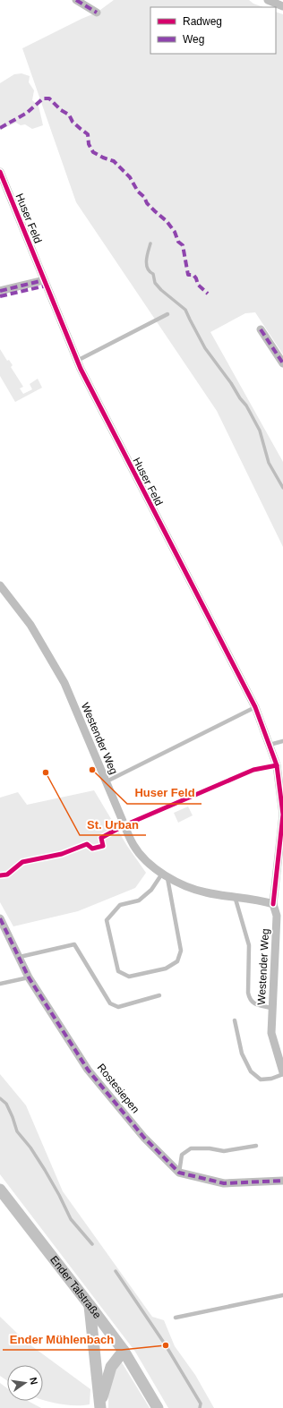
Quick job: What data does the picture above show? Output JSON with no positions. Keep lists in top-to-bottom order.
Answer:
{
  "streets": {
    "main road": ["Ender Talstraße"],
    "street": ["Huser Feld", "Westender Weg", "Rostesiepen"]
  },
  "crossings": [
    ["Huser Feld", "Westender Weg"]
  ],
  "places": ["Huser Feld", "St. Urban", "Ender Mühlenbach"],
  "legend": ["Radweg", "Weg"],
  "north": "right"
}
